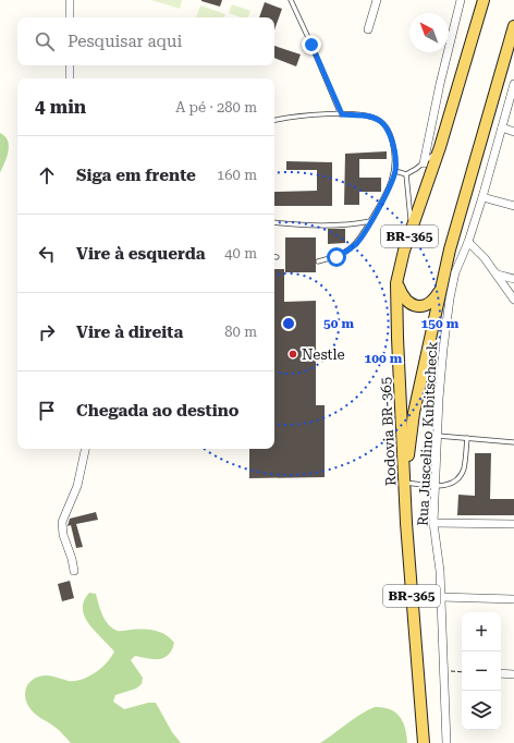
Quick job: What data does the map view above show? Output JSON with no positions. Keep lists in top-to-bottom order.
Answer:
{
  "streets": {
    "main road": ["BR-365", "Rodovia BR-365"],
    "street": ["Rua Juscelino Kubitscheck"]
  },
  "crossings": [
    ["BR-365", "Rodovia BR-365"]
  ],
  "places": ["Nestle"],
  "north": "top left",
  "page": {
    "search": "Pesquisar aqui",
    "heading": ["4 min", "A pé · 280 m"],
    "list": [
      ["Siga em frente", "160 m"],
      ["Vire à esquerda", "40 m"],
      ["Vire à direita", "80 m"],
      "Chegada ao destino"
    ],
    "map_buttons": ["+", "−"]
  },
  "rings": ["50 m", "150 m", "100 m"]
}
